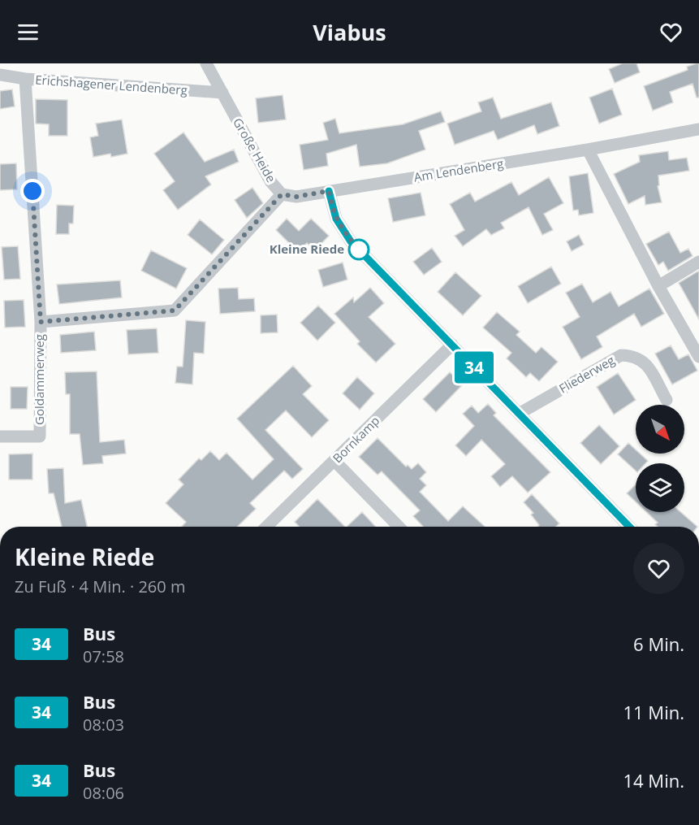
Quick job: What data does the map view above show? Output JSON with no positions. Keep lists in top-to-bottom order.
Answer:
{
  "streets": {
    "street": [
      "Erichshagener Lendenberg",
      "Große Heide",
      "Am Lendenberg",
      "Fliederweg",
      "Goldammerweg",
      "Bornkamp"
    ]
  },
  "crossings": [
    ["Erichshagener Lendenberg", "Große Heide"],
    ["Erichshagener Lendenberg", "Goldammerweg"],
    ["Große Heide", "Am Lendenberg"]
  ],
  "places": ["Kleine Riede"],
  "lines": ["bus line 34"],
  "north": "bottom right",
  "page": {
    "header": "Viabus",
    "on_map": "34",
    "heading": ["Kleine Riede", "Zu Fuß · 4 Min. · 260 m"],
    "list": [
      {
        "mark": "34",
        "name": "Bus",
        "note": "07:58",
        "value": "6 Min."
      },
      {
        "mark": "34",
        "name": "Bus",
        "note": "08:03",
        "value": "11 Min."
      },
      {
        "mark": "34",
        "name": "Bus",
        "note": "08:06",
        "value": "14 Min."
      }
    ]
  }
}
